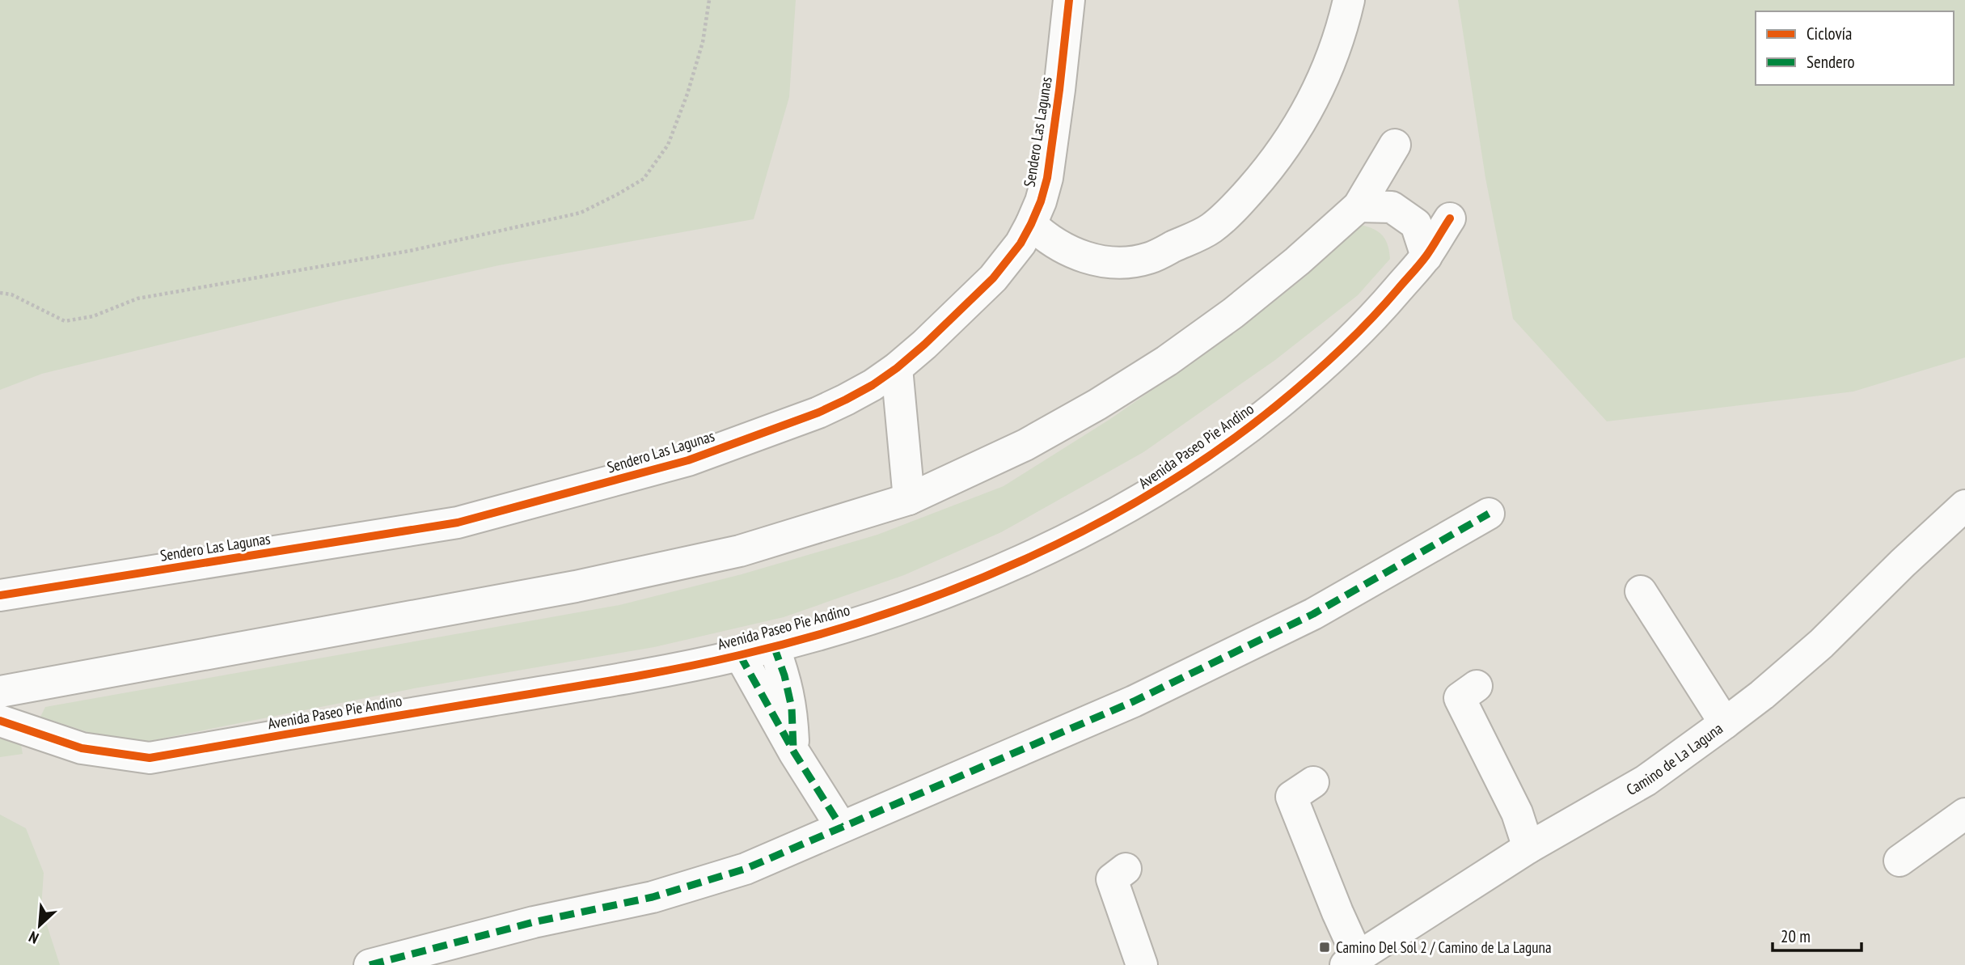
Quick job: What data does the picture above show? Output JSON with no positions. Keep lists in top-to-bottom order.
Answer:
{
  "streets": {
    "street": ["Sendero Las Lagunas", "Avenida Paseo Pie Andino", "Camino de La Laguna"]
  },
  "places": {
    "transit": ["Camino Del Sol 2 / Camino de La Laguna"]
  },
  "legend": ["Ciclovía", "Sendero"],
  "scale_bar": "20 m",
  "north": "bottom left"
}
